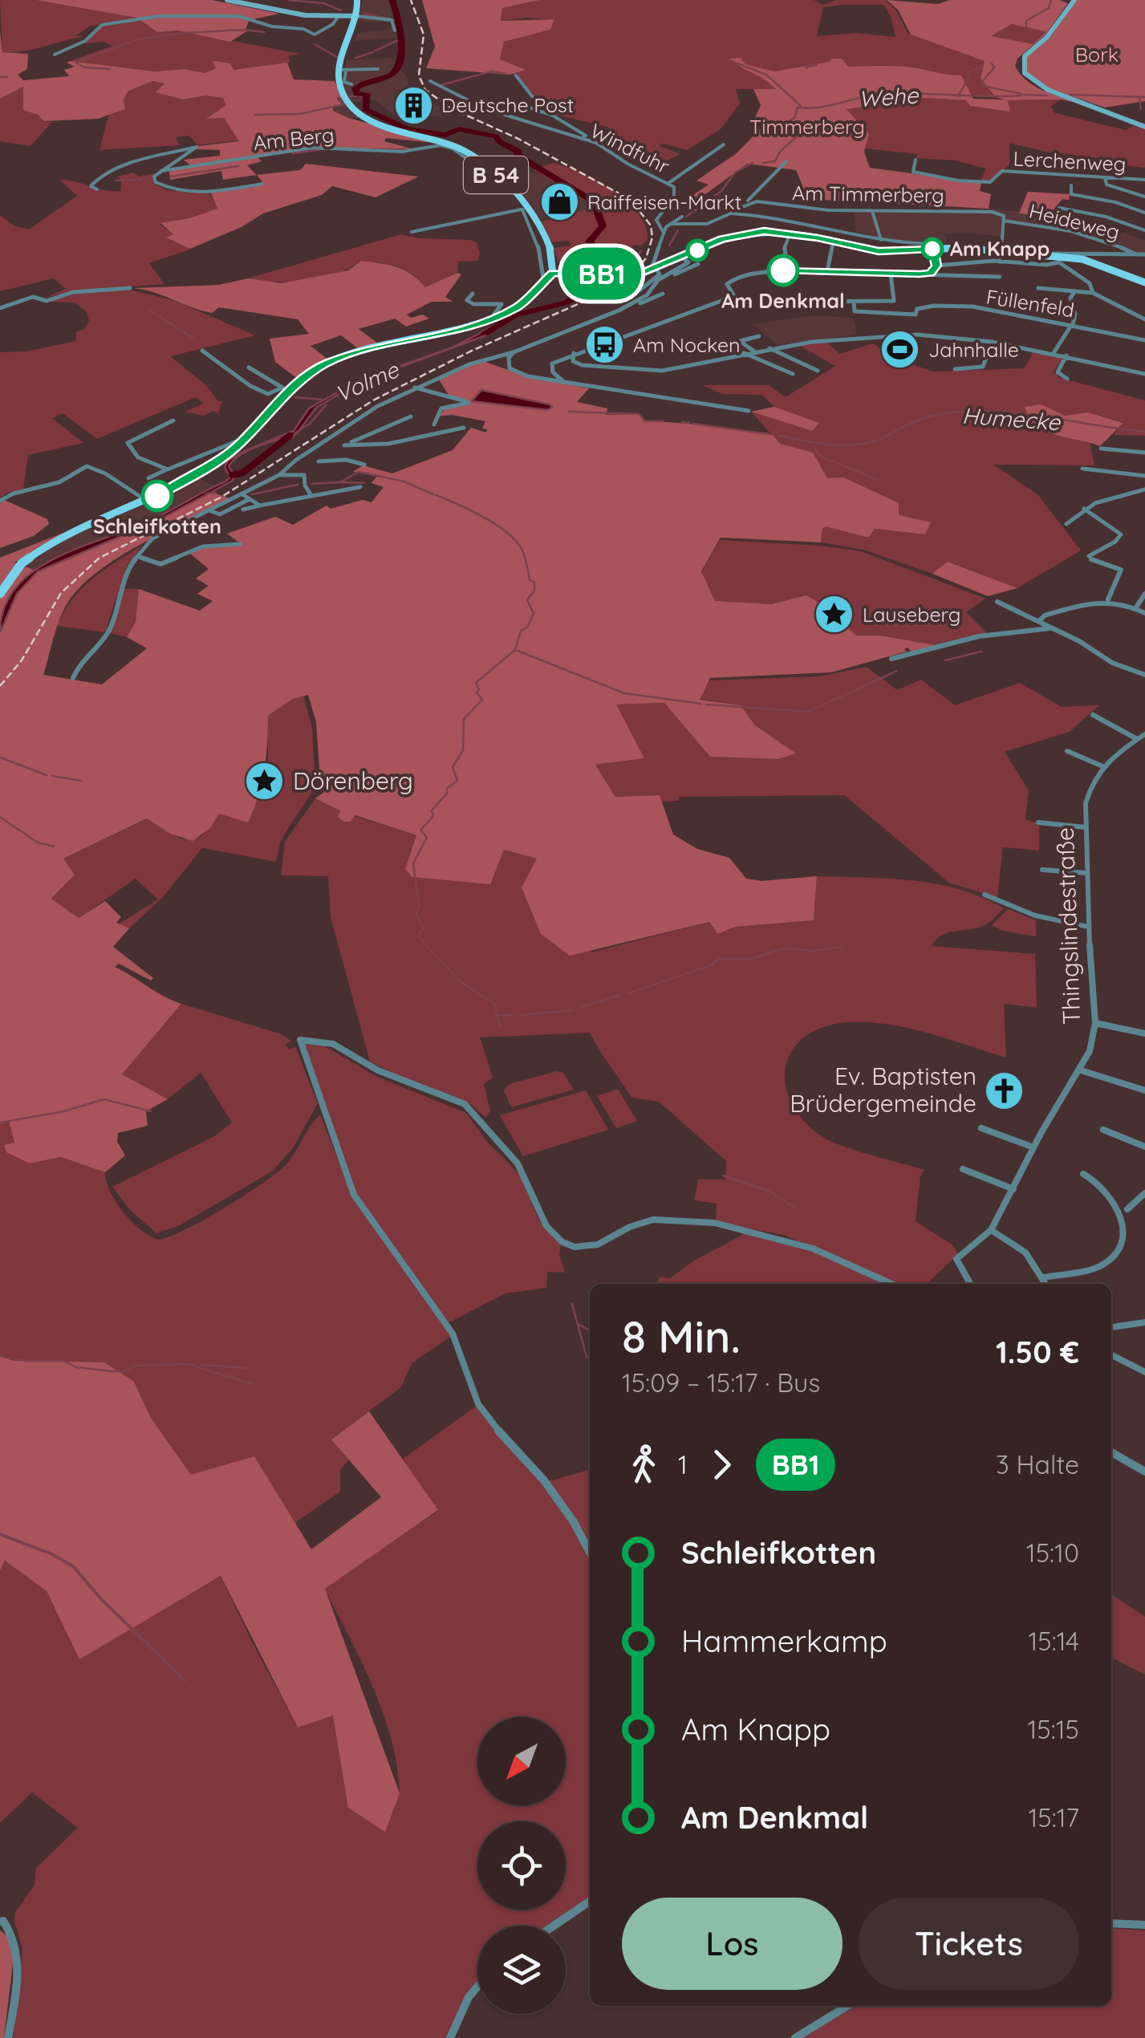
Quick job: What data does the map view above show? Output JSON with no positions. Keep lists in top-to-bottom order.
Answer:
{
  "streets": {
    "main road": ["B 54"],
    "street": [
      "Am Berg",
      "Windfuhr",
      "Lerchenweg",
      "Am Timmerberg",
      "Heideweg",
      "Füllenfeld",
      "Thingslindestraße"
    ]
  },
  "crossings": [
    ["Am Berg", "B 54"],
    ["Am Timmerberg", "Heideweg"]
  ],
  "water": ["Wehe", "Volme", "Humecke"],
  "parks": ["Bork", "Timmerberg"],
  "places": {
    "building": ["Deutsche Post"],
    "shop": ["Raiffeisen-Markt"],
    "other": ["Am Knapp", "Am Denkmal", "Schleifkotten"],
    "bus stop": ["Am Nocken"],
    "sports": ["Jahnhalle"],
    "place": ["Lauseberg", "Dörenberg"],
    "church": ["Ev. Baptisten Brüdergemeinde"]
  },
  "lines": ["bus line BB1"],
  "north": "bottom left",
  "page": {
    "on_map": "BB1",
    "heading": ["8 Min.", "15:09 – 15:17 · Bus", "1.50 €"],
    "legs": ["1", "BB1", "3 Halte"],
    "list": [
      {
        "name": "Schleifkotten",
        "value": "15:10"
      },
      {
        "name": "Hammerkamp",
        "value": "15:14"
      },
      {
        "name": "Am Knapp",
        "value": "15:15"
      },
      {
        "name": "Am Denkmal",
        "value": "15:17"
      }
    ],
    "buttons": ["Los", "Tickets"]
  }
}
